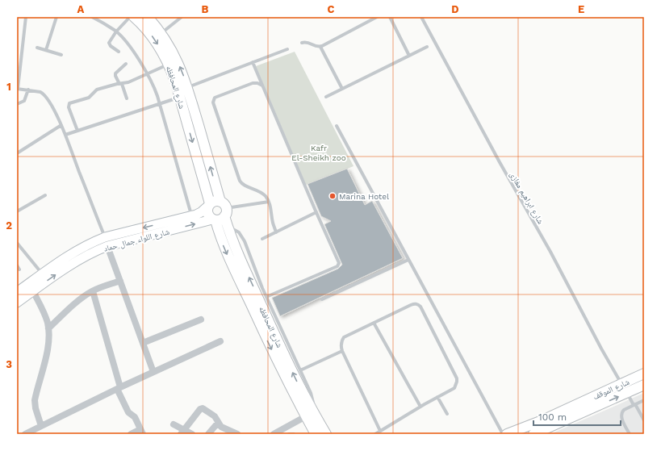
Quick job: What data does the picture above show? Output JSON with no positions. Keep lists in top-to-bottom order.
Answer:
{
  "streets": {
    "main road": ["شارع المحافظه", "شارع اللواء جمال حماد", "شارع الموقف"],
    "lane": ["شارع ابراهيم مغازى"]
  },
  "crossings": [
    ["شارع المحافظه", "شارع اللواء جمال حماد"],
    ["شارع ابراهيم مغازى", "شارع الموقف"]
  ],
  "parks": ["Kafr El-Sheikh zoo"],
  "places": ["Marina Hotel"],
  "scale_bar": "100 m",
  "grid": {
    "columns": [
      "A",
      "B",
      "C",
      "D",
      "E"
    ],
    "rows": ["1", "2", "3"]
  }
}
